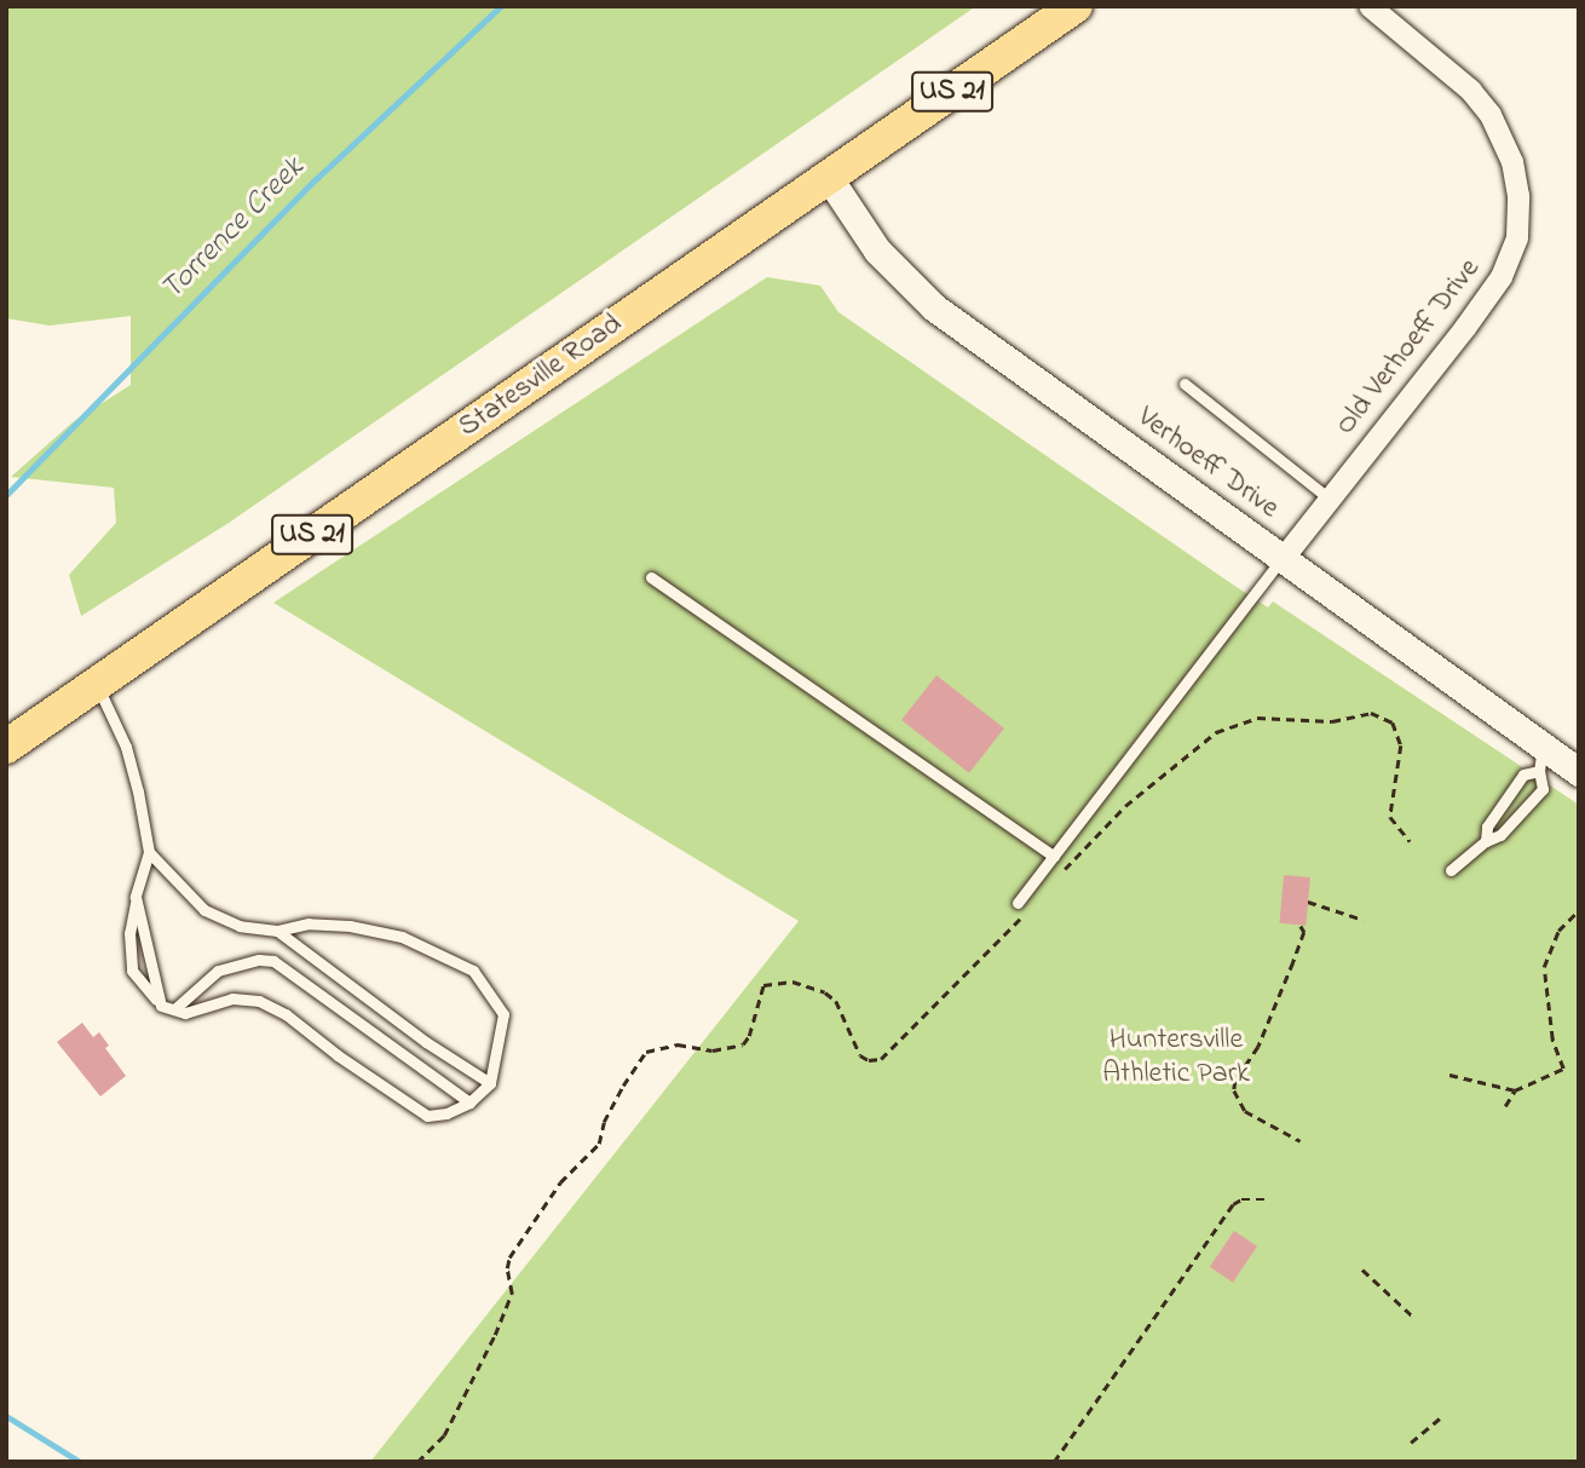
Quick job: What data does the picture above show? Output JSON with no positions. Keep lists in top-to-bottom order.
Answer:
{
  "streets": {
    "main road": ["US 21", "Statesville Road"],
    "street": ["Old Verhoeff Drive", "Verhoeff Drive"]
  },
  "crossings": [
    ["Old Verhoeff Drive", "Verhoeff Drive"],
    ["Statesville Road", "Verhoeff Drive"]
  ],
  "water": ["Torrence Creek"],
  "parks": ["Huntersville Athletic Park"]
}
